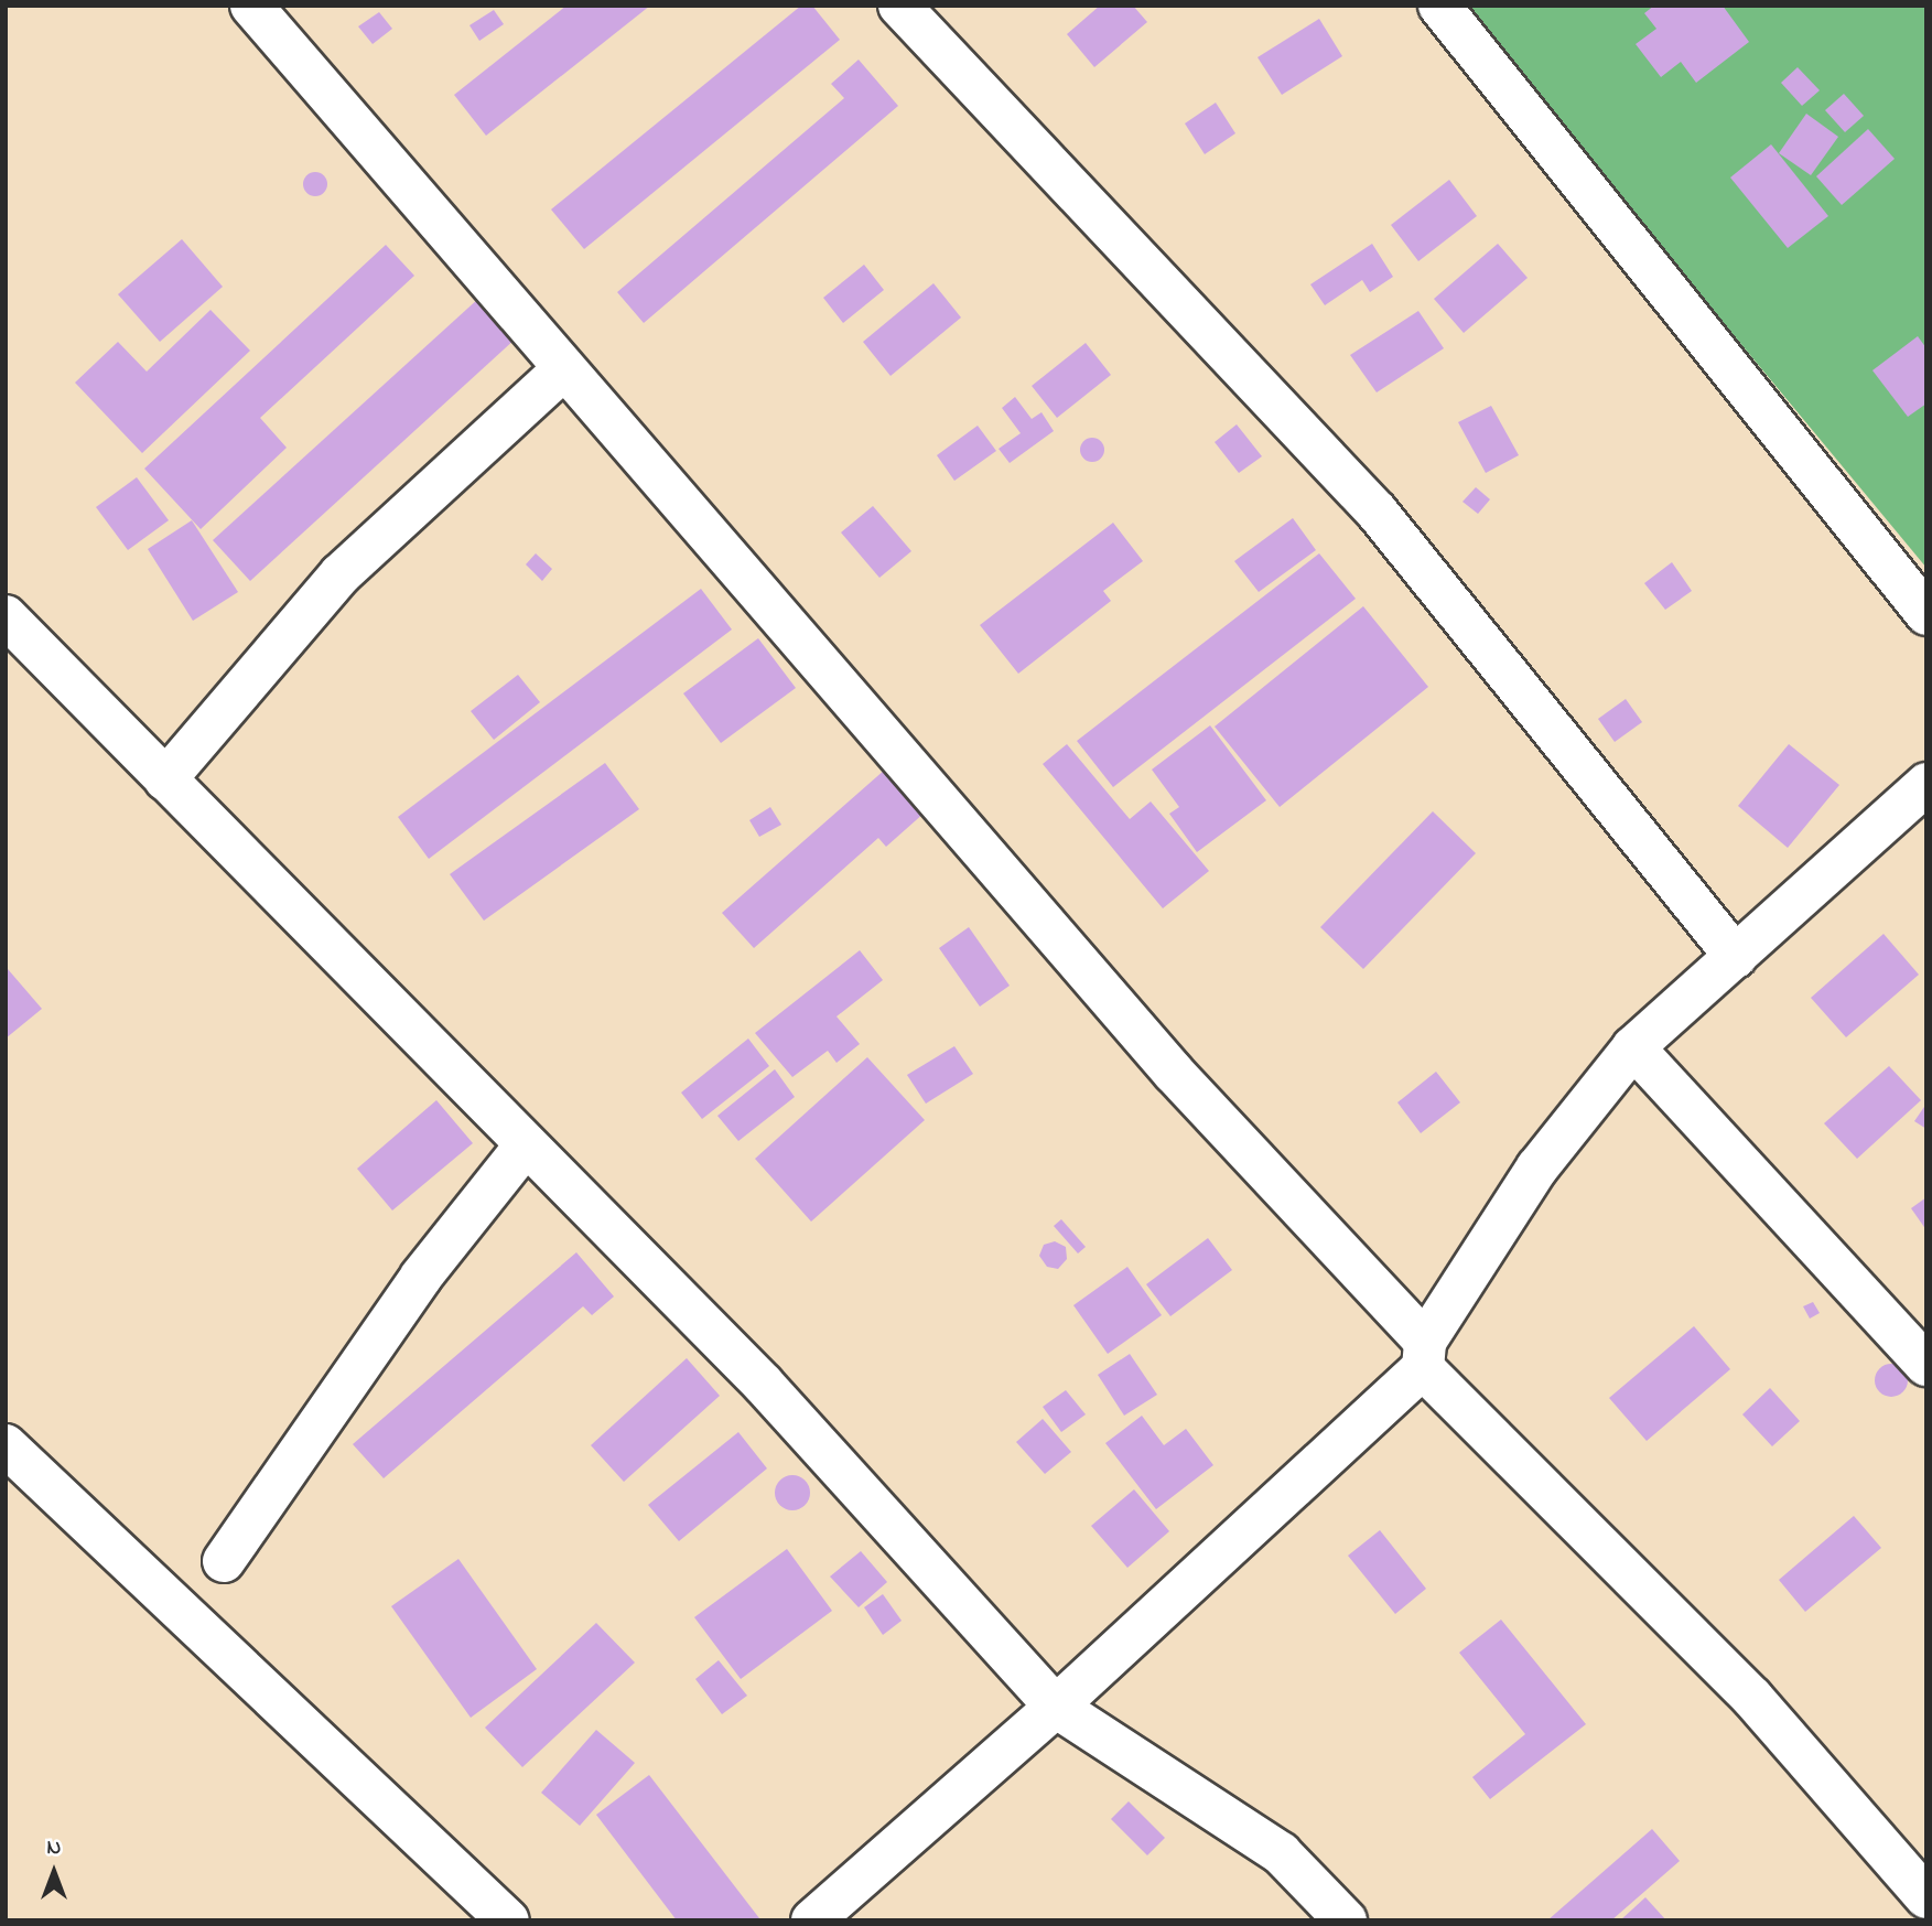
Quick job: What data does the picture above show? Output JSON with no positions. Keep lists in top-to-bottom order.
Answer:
{
  "north": "top"
}
